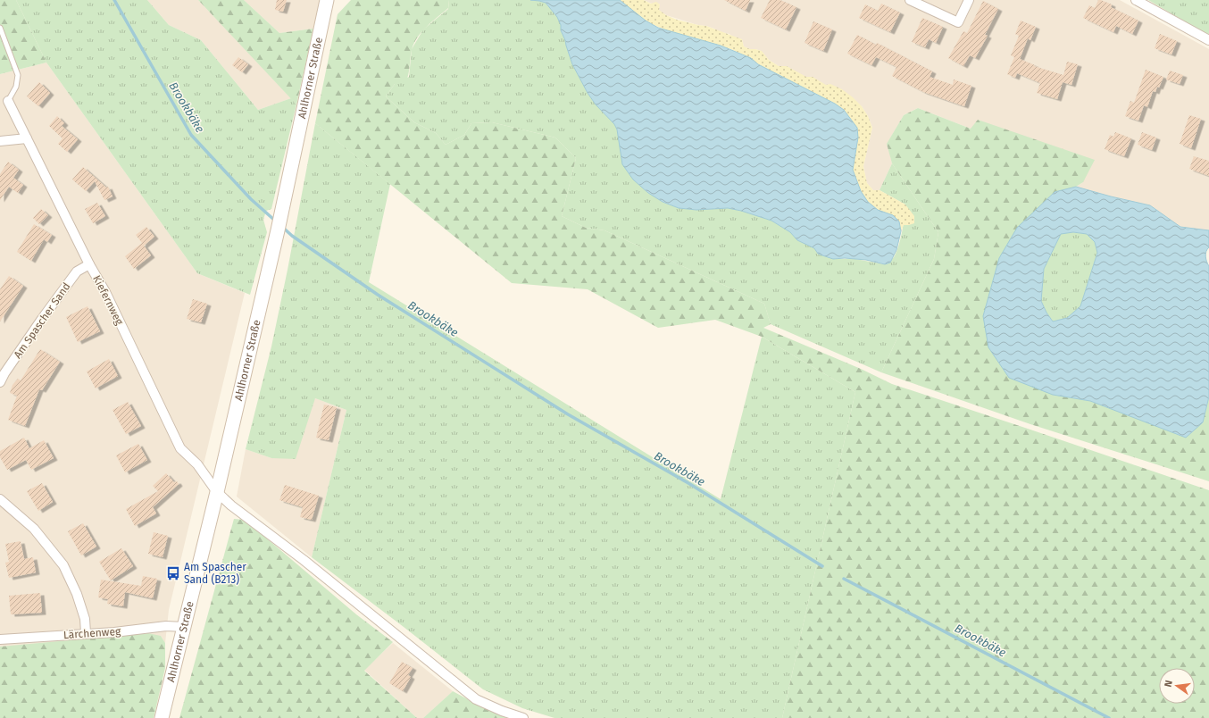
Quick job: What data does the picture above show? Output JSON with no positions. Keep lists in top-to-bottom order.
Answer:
{
  "streets": {
    "street": [
      "Ahlhorner Straße",
      "Kiefernweg",
      "Am Spascher Sand",
      "Lärchenweg"
    ]
  },
  "crossings": [
    ["Ahlhorner Straße", "Kiefernweg"],
    ["Ahlhorner Straße", "Lärchenweg"],
    ["Kiefernweg", "Am Spascher Sand"]
  ],
  "water": ["Brookbäke"],
  "places": {
    "bus stop": ["Am Spascher Sand (B213)"]
  },
  "north": "left"
}
